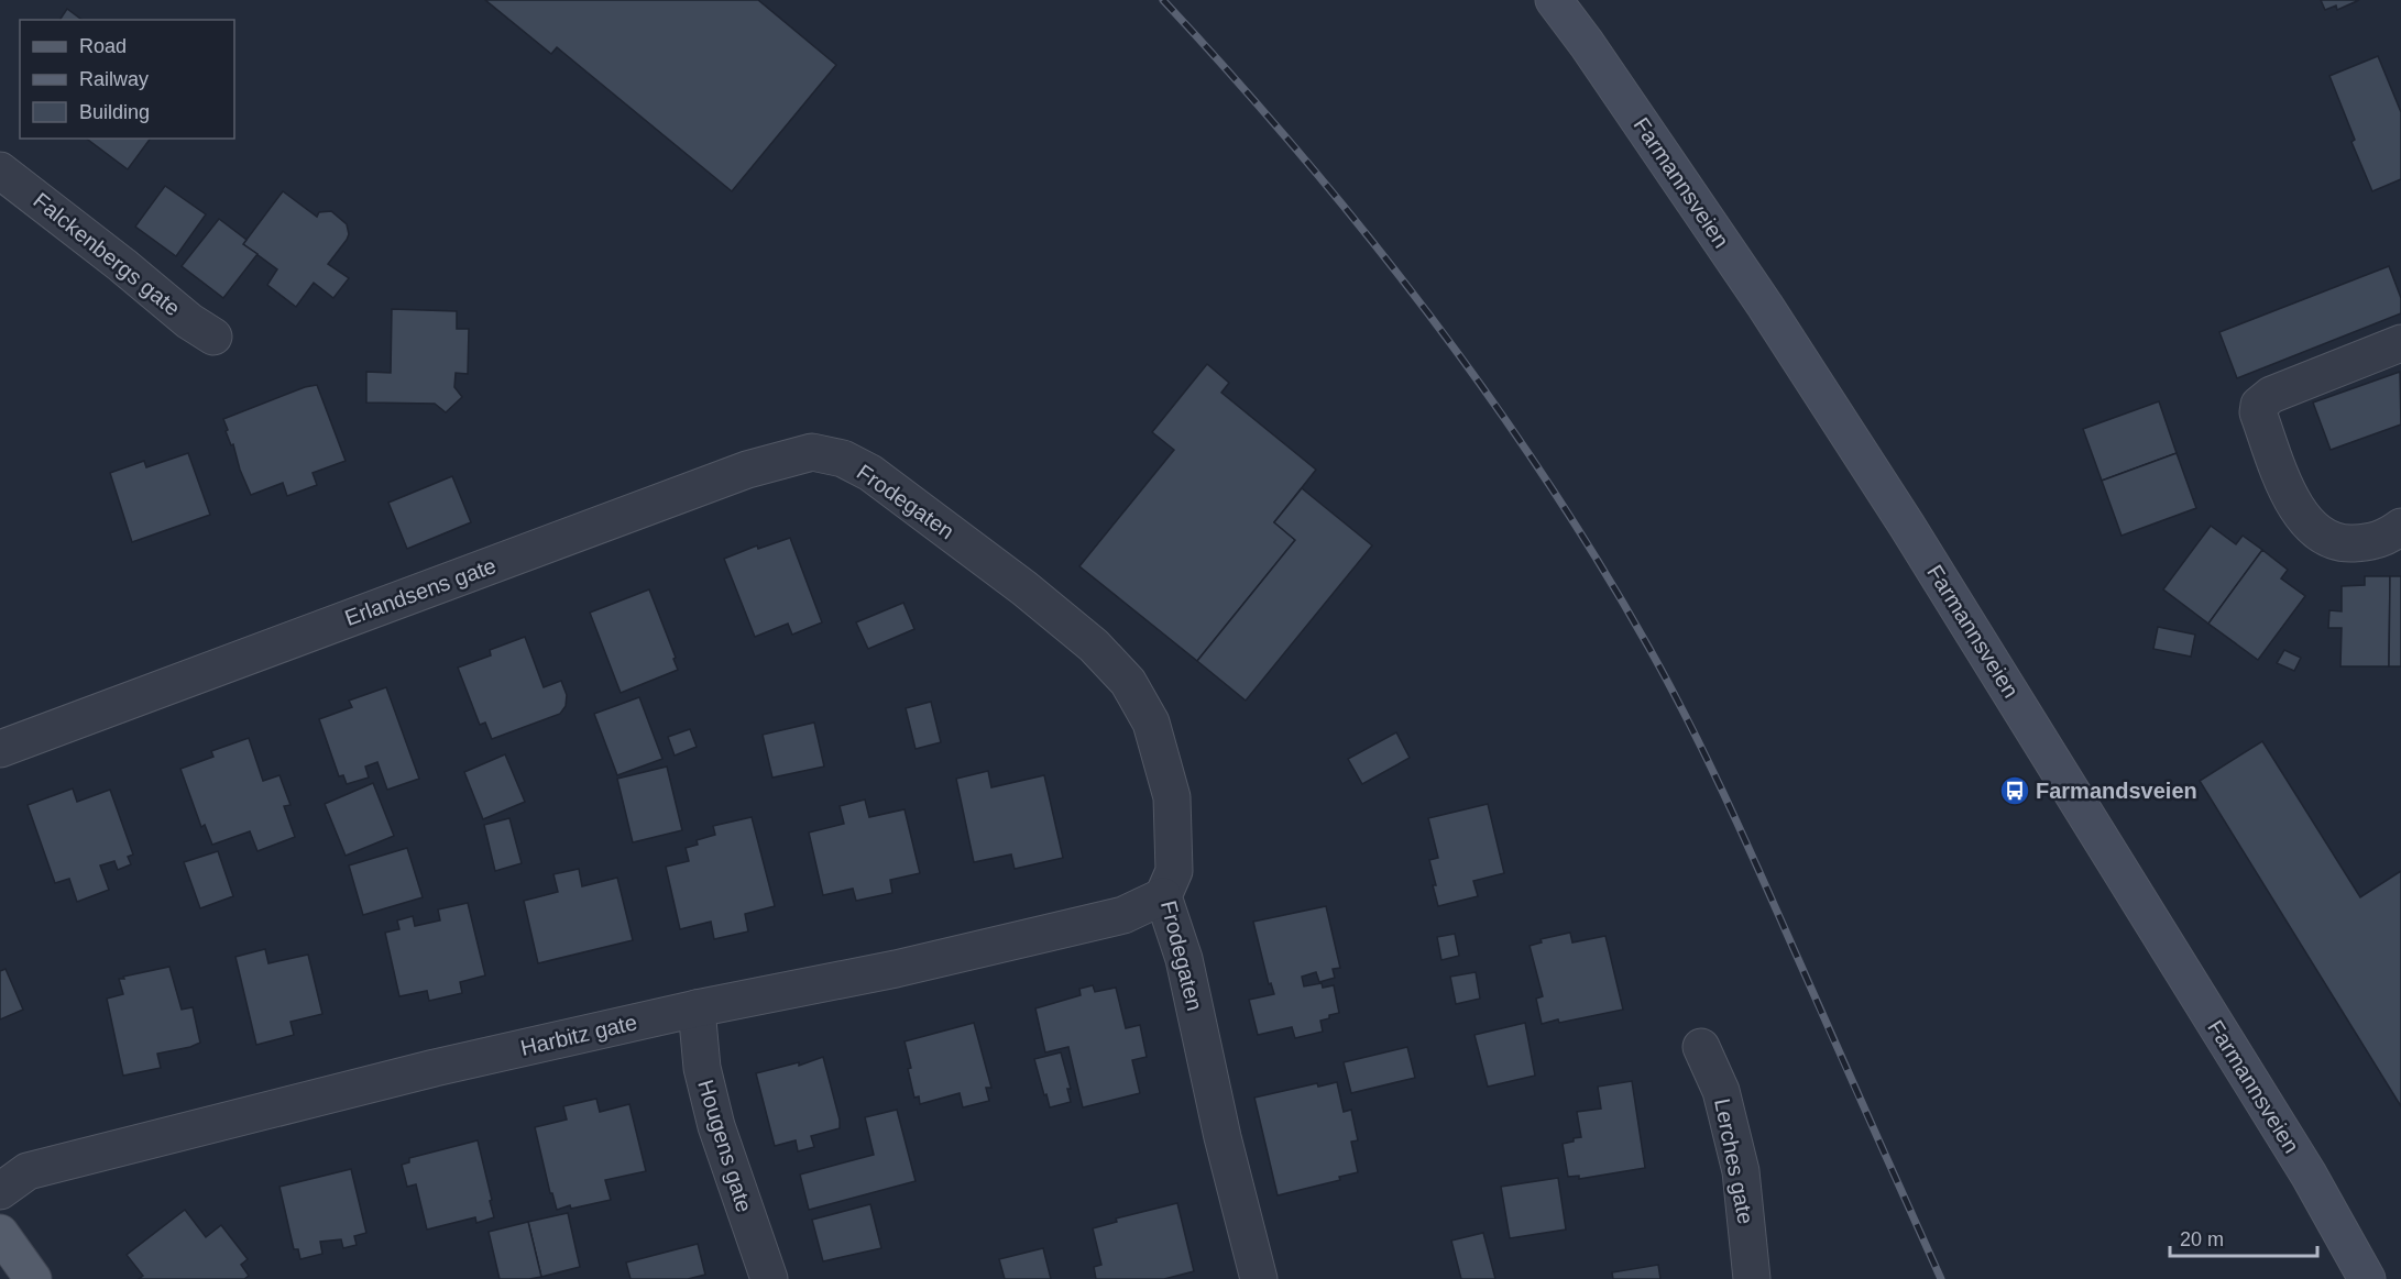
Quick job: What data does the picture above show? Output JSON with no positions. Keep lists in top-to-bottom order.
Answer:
{
  "streets": {
    "main road": ["Farmannsveien"],
    "street": [
      "Falckenbergs gate",
      "Frodegaten",
      "Erlandsens gate",
      "Harbitz gate",
      "Hougens gate",
      "Lerches gate"
    ]
  },
  "crossings": [
    ["Frodegaten", "Erlandsens gate"],
    ["Frodegaten", "Harbitz gate"],
    ["Harbitz gate", "Hougens gate"]
  ],
  "places": {
    "bus stop": ["Farmandsveien"]
  },
  "legend": ["Road", "Railway", "Building"],
  "scale_bar": "20 m"
}
